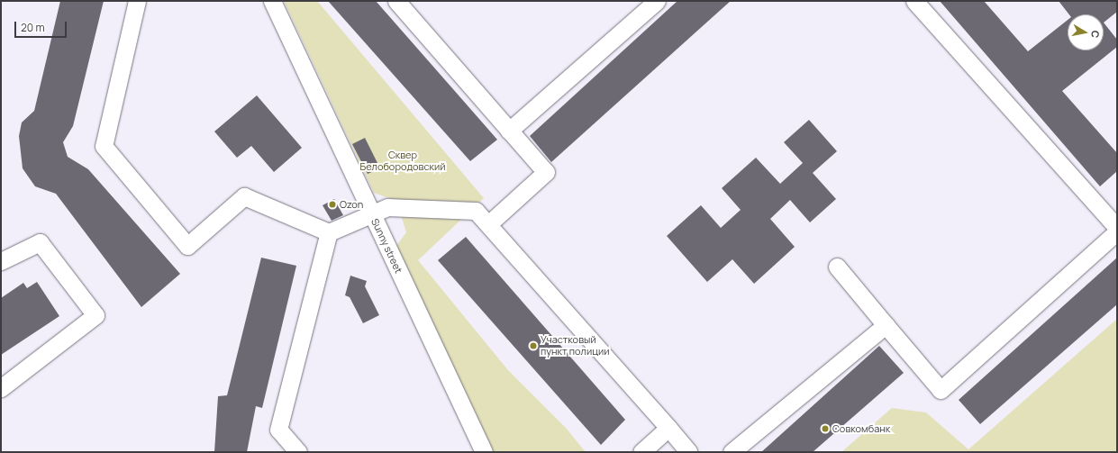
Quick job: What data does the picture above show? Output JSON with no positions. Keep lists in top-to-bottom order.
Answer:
{
  "streets": {
    "street": ["Sunny street"]
  },
  "parks": ["Сквер Белобородовский"],
  "places": ["Ozon", "Участковый пункт полиции", "Совкомбанк"],
  "scale_bar": "20 m",
  "north": "right"
}
